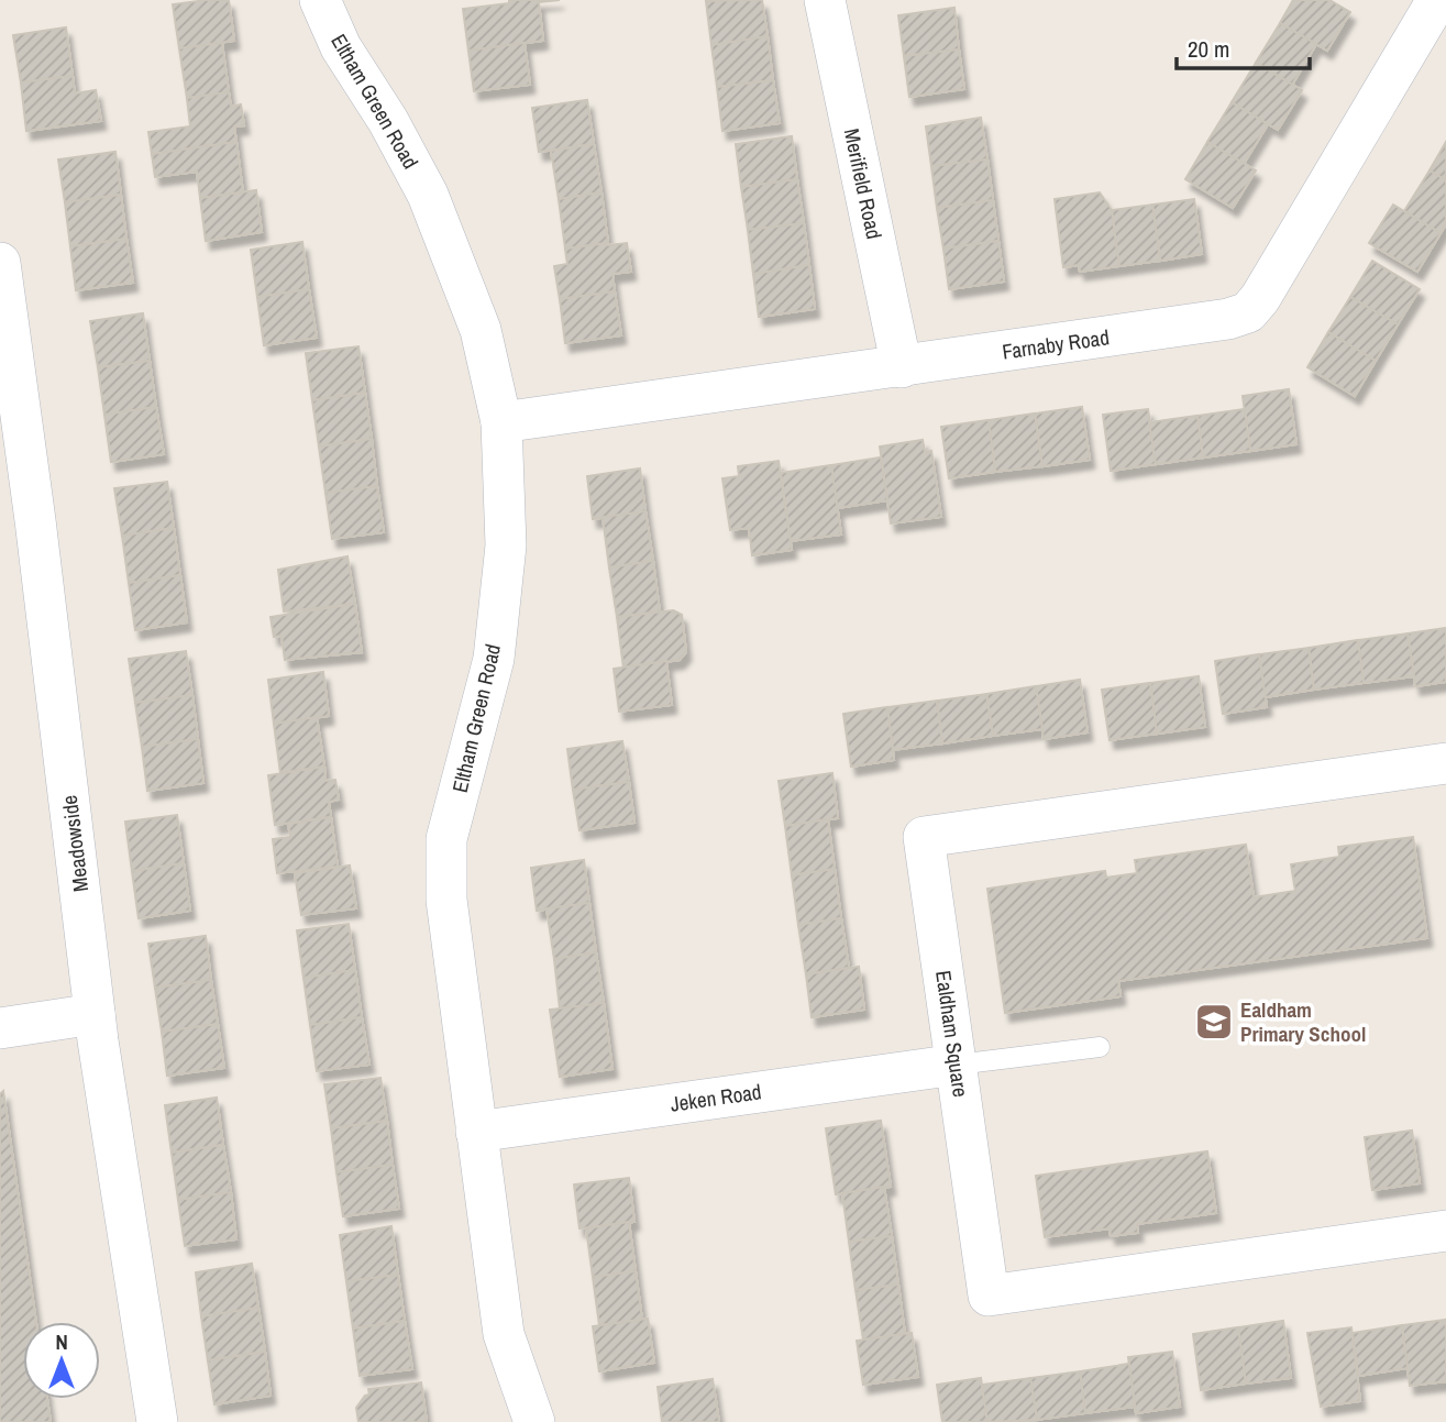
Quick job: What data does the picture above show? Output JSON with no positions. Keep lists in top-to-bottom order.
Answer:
{
  "streets": {
    "street": [
      "Eltham Green Road",
      "Merifield Road",
      "Farnaby Road",
      "Meadowside",
      "Ealdham Square",
      "Jeken Road"
    ]
  },
  "crossings": [
    ["Eltham Green Road", "Farnaby Road"],
    ["Eltham Green Road", "Jeken Road"],
    ["Merifield Road", "Farnaby Road"],
    ["Ealdham Square", "Jeken Road"]
  ],
  "places": {
    "school or university": ["Ealdham Primary School"]
  },
  "scale_bar": "20 m",
  "north": "top"
}
